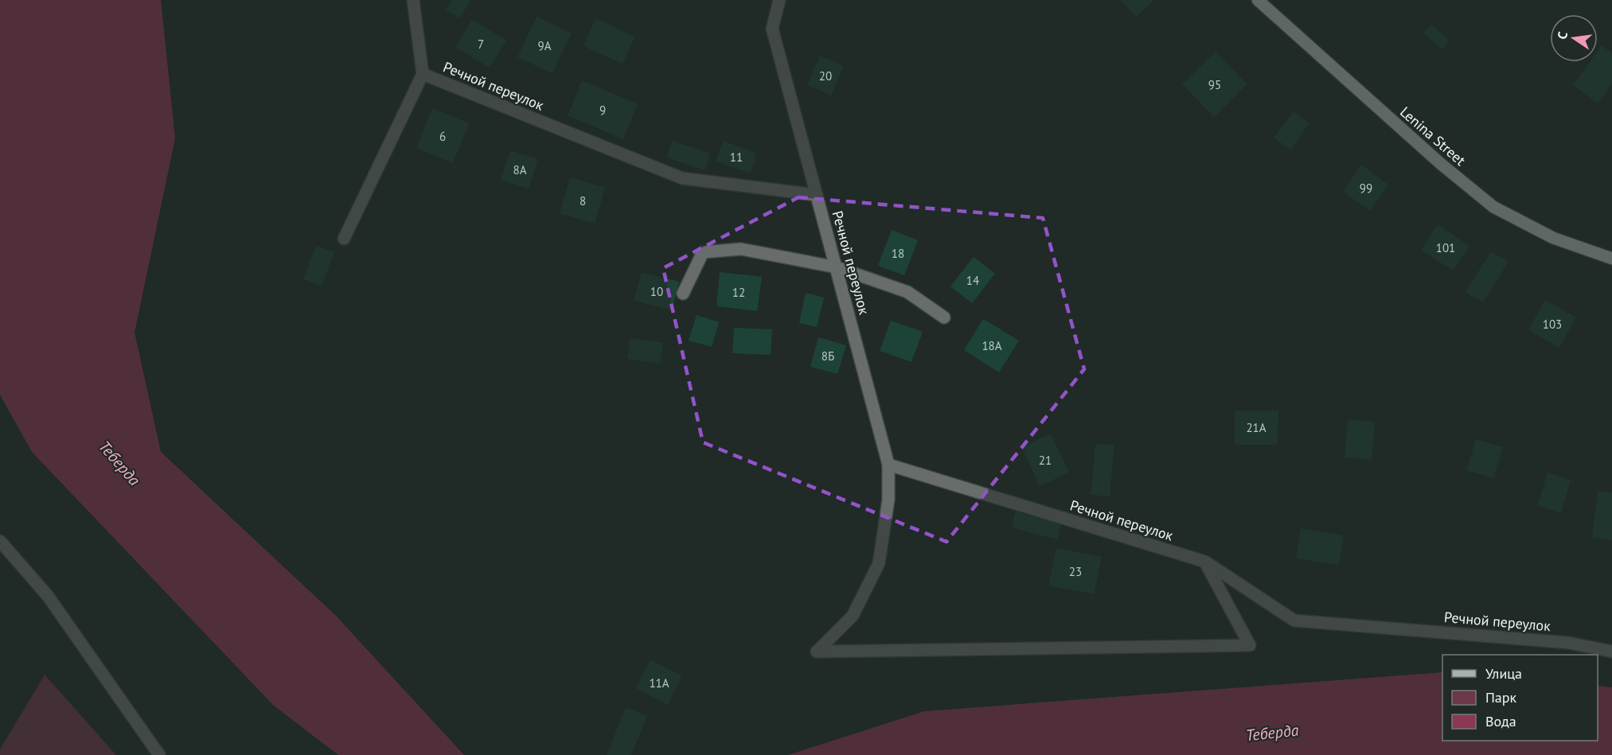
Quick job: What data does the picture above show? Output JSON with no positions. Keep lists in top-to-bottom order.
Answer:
{
  "streets": {
    "main road": ["Lenina Street"],
    "street": ["Речной переулок"]
  },
  "water": ["Теберда"],
  "house_numbers": [
    "7",
    "9А",
    "20",
    "95",
    "9",
    "6",
    "11",
    "8А",
    "99",
    "8",
    "101",
    "18",
    "14",
    "10",
    "12",
    "103",
    "18А",
    "8Б",
    "21А",
    "21",
    "23",
    "11А"
  ],
  "legend": ["Улица", "Парк", "Вода"],
  "north": "left"
}
